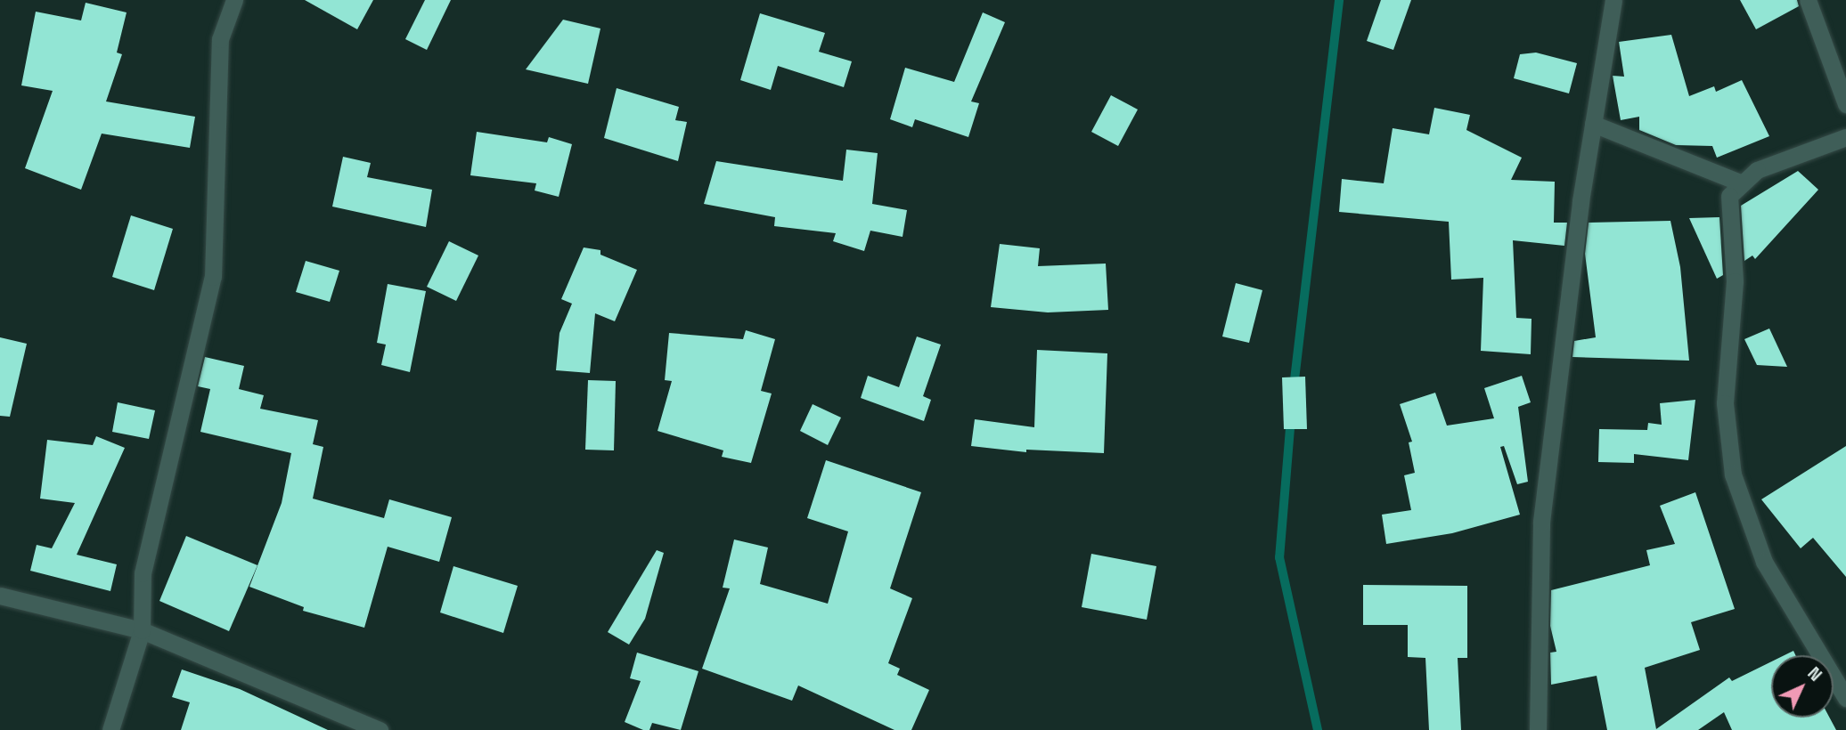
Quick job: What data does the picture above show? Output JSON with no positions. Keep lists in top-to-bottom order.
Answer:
{
  "north": "top right"
}
